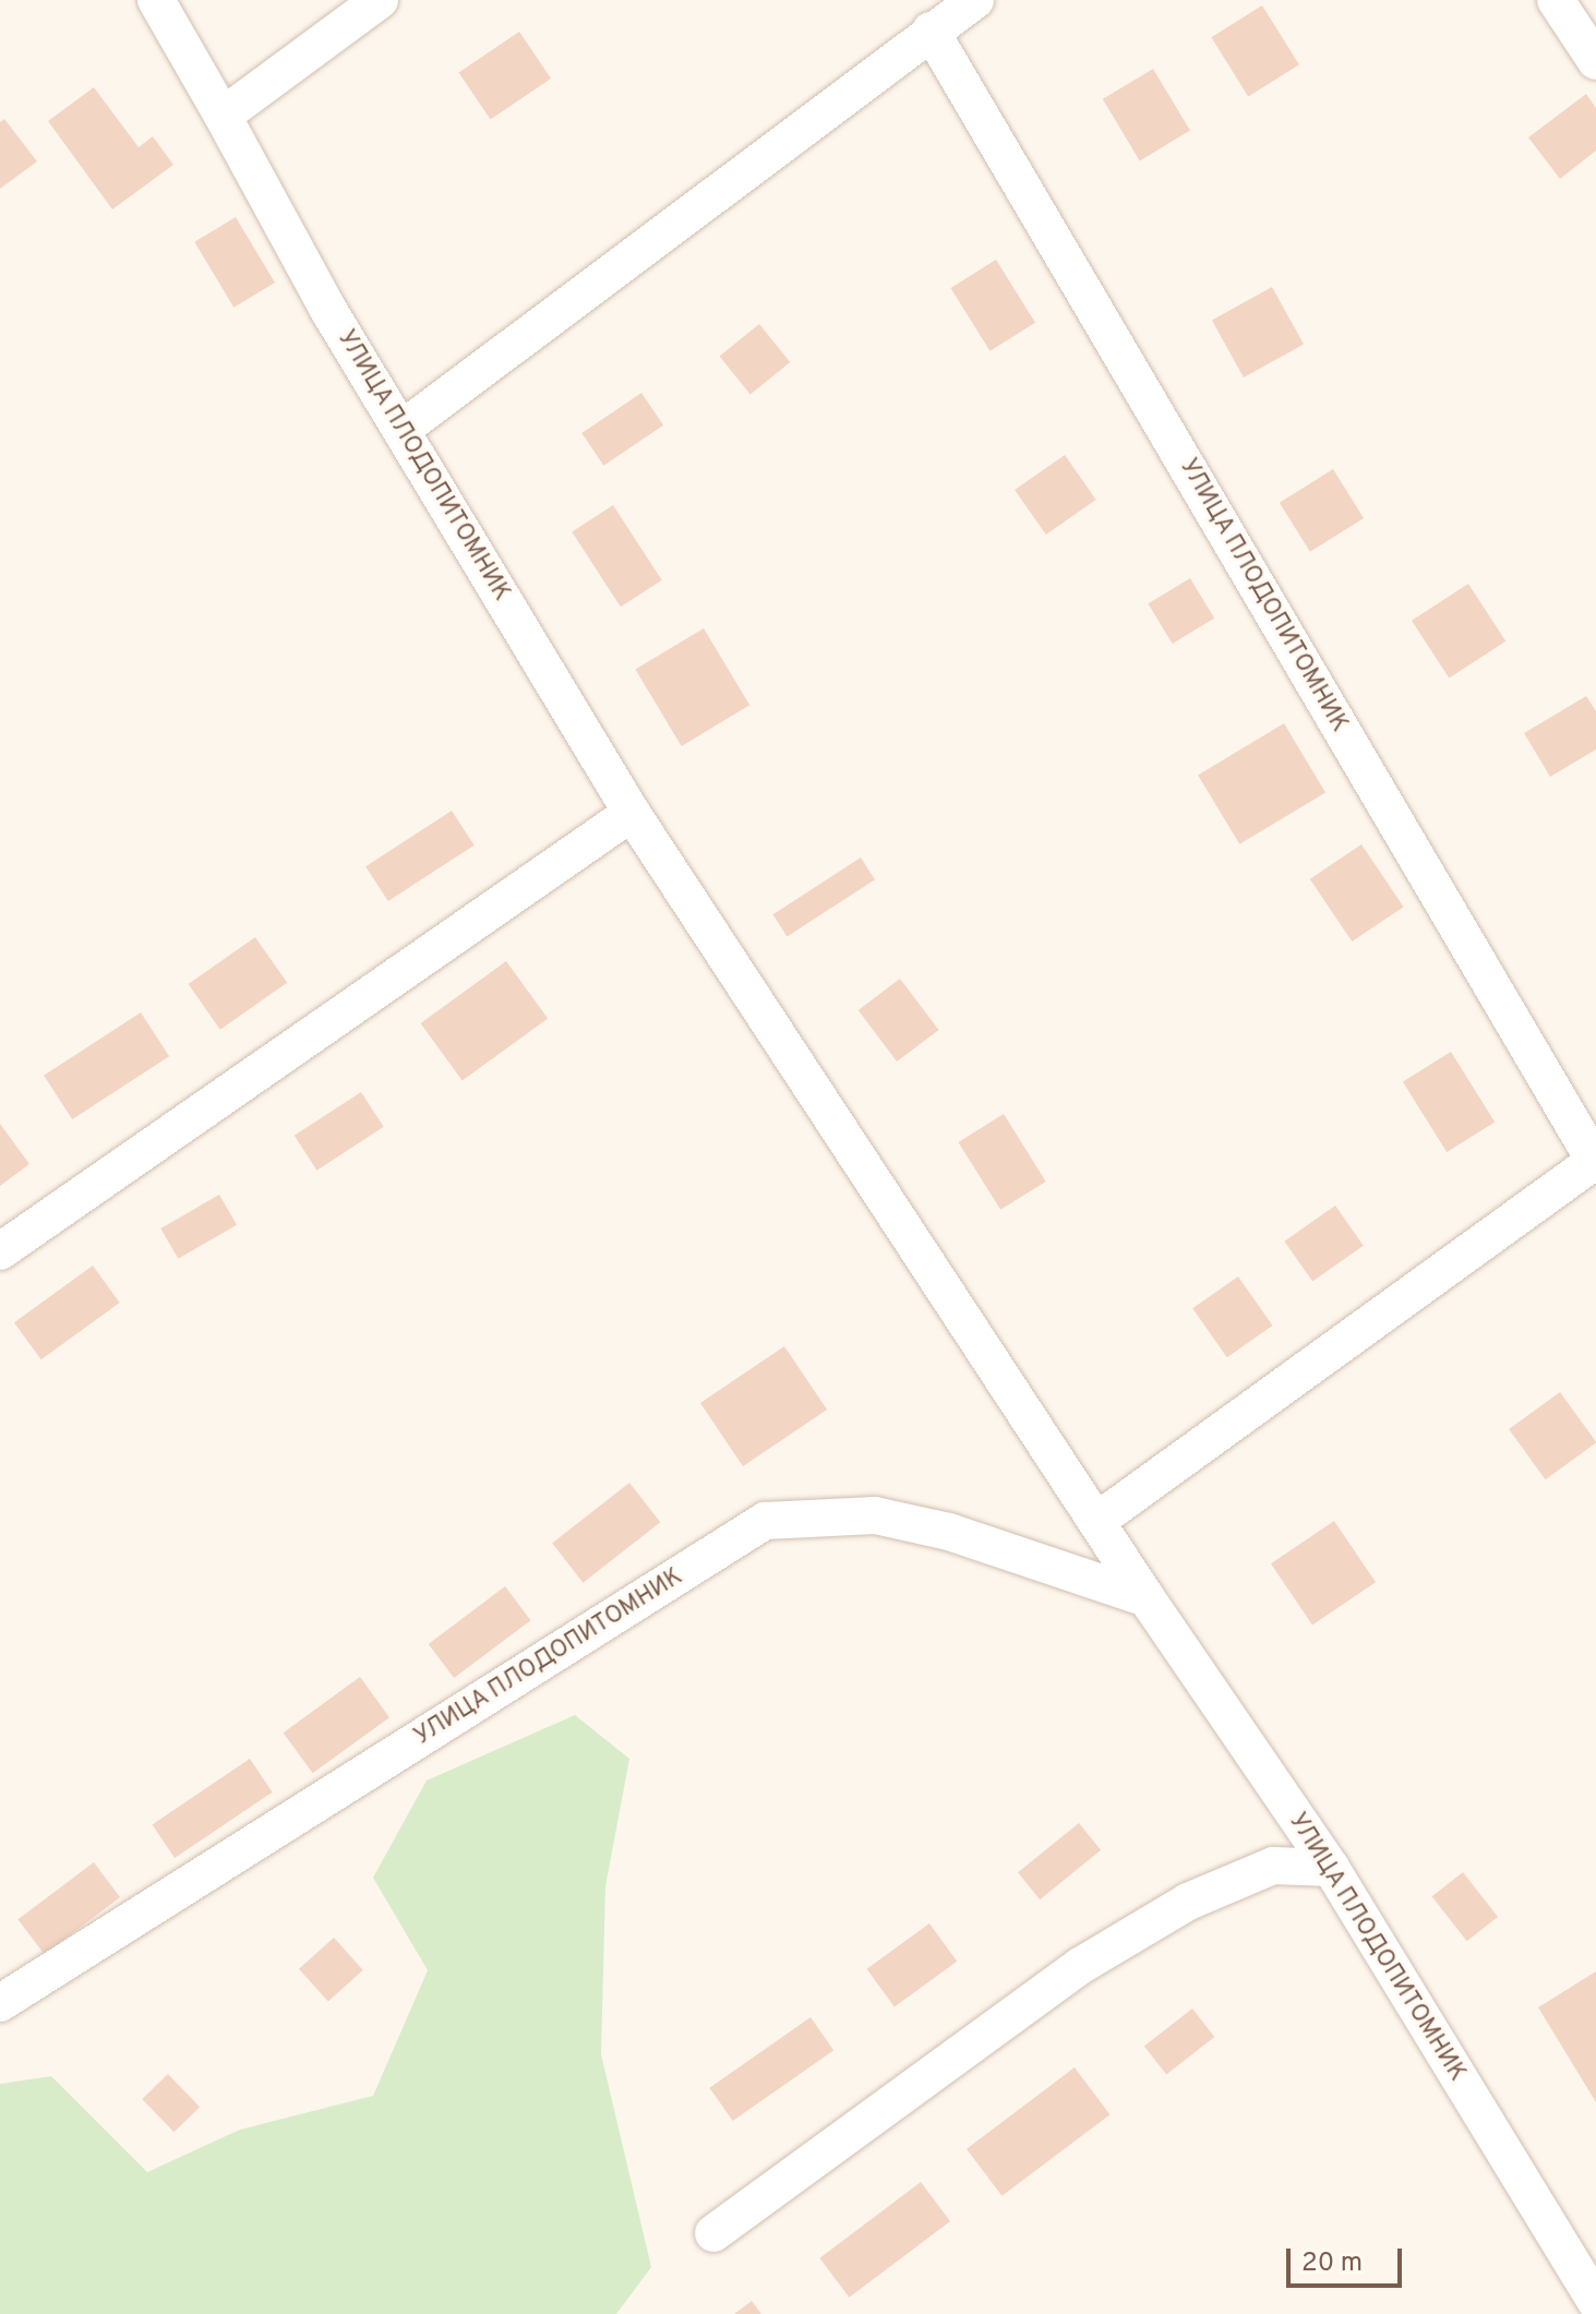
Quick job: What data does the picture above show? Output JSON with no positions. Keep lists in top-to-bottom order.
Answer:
{
  "streets": {
    "street": ["УЛИЦА ПЛОДОПИТОМНИК"]
  },
  "scale_bar": "20 m"
}
